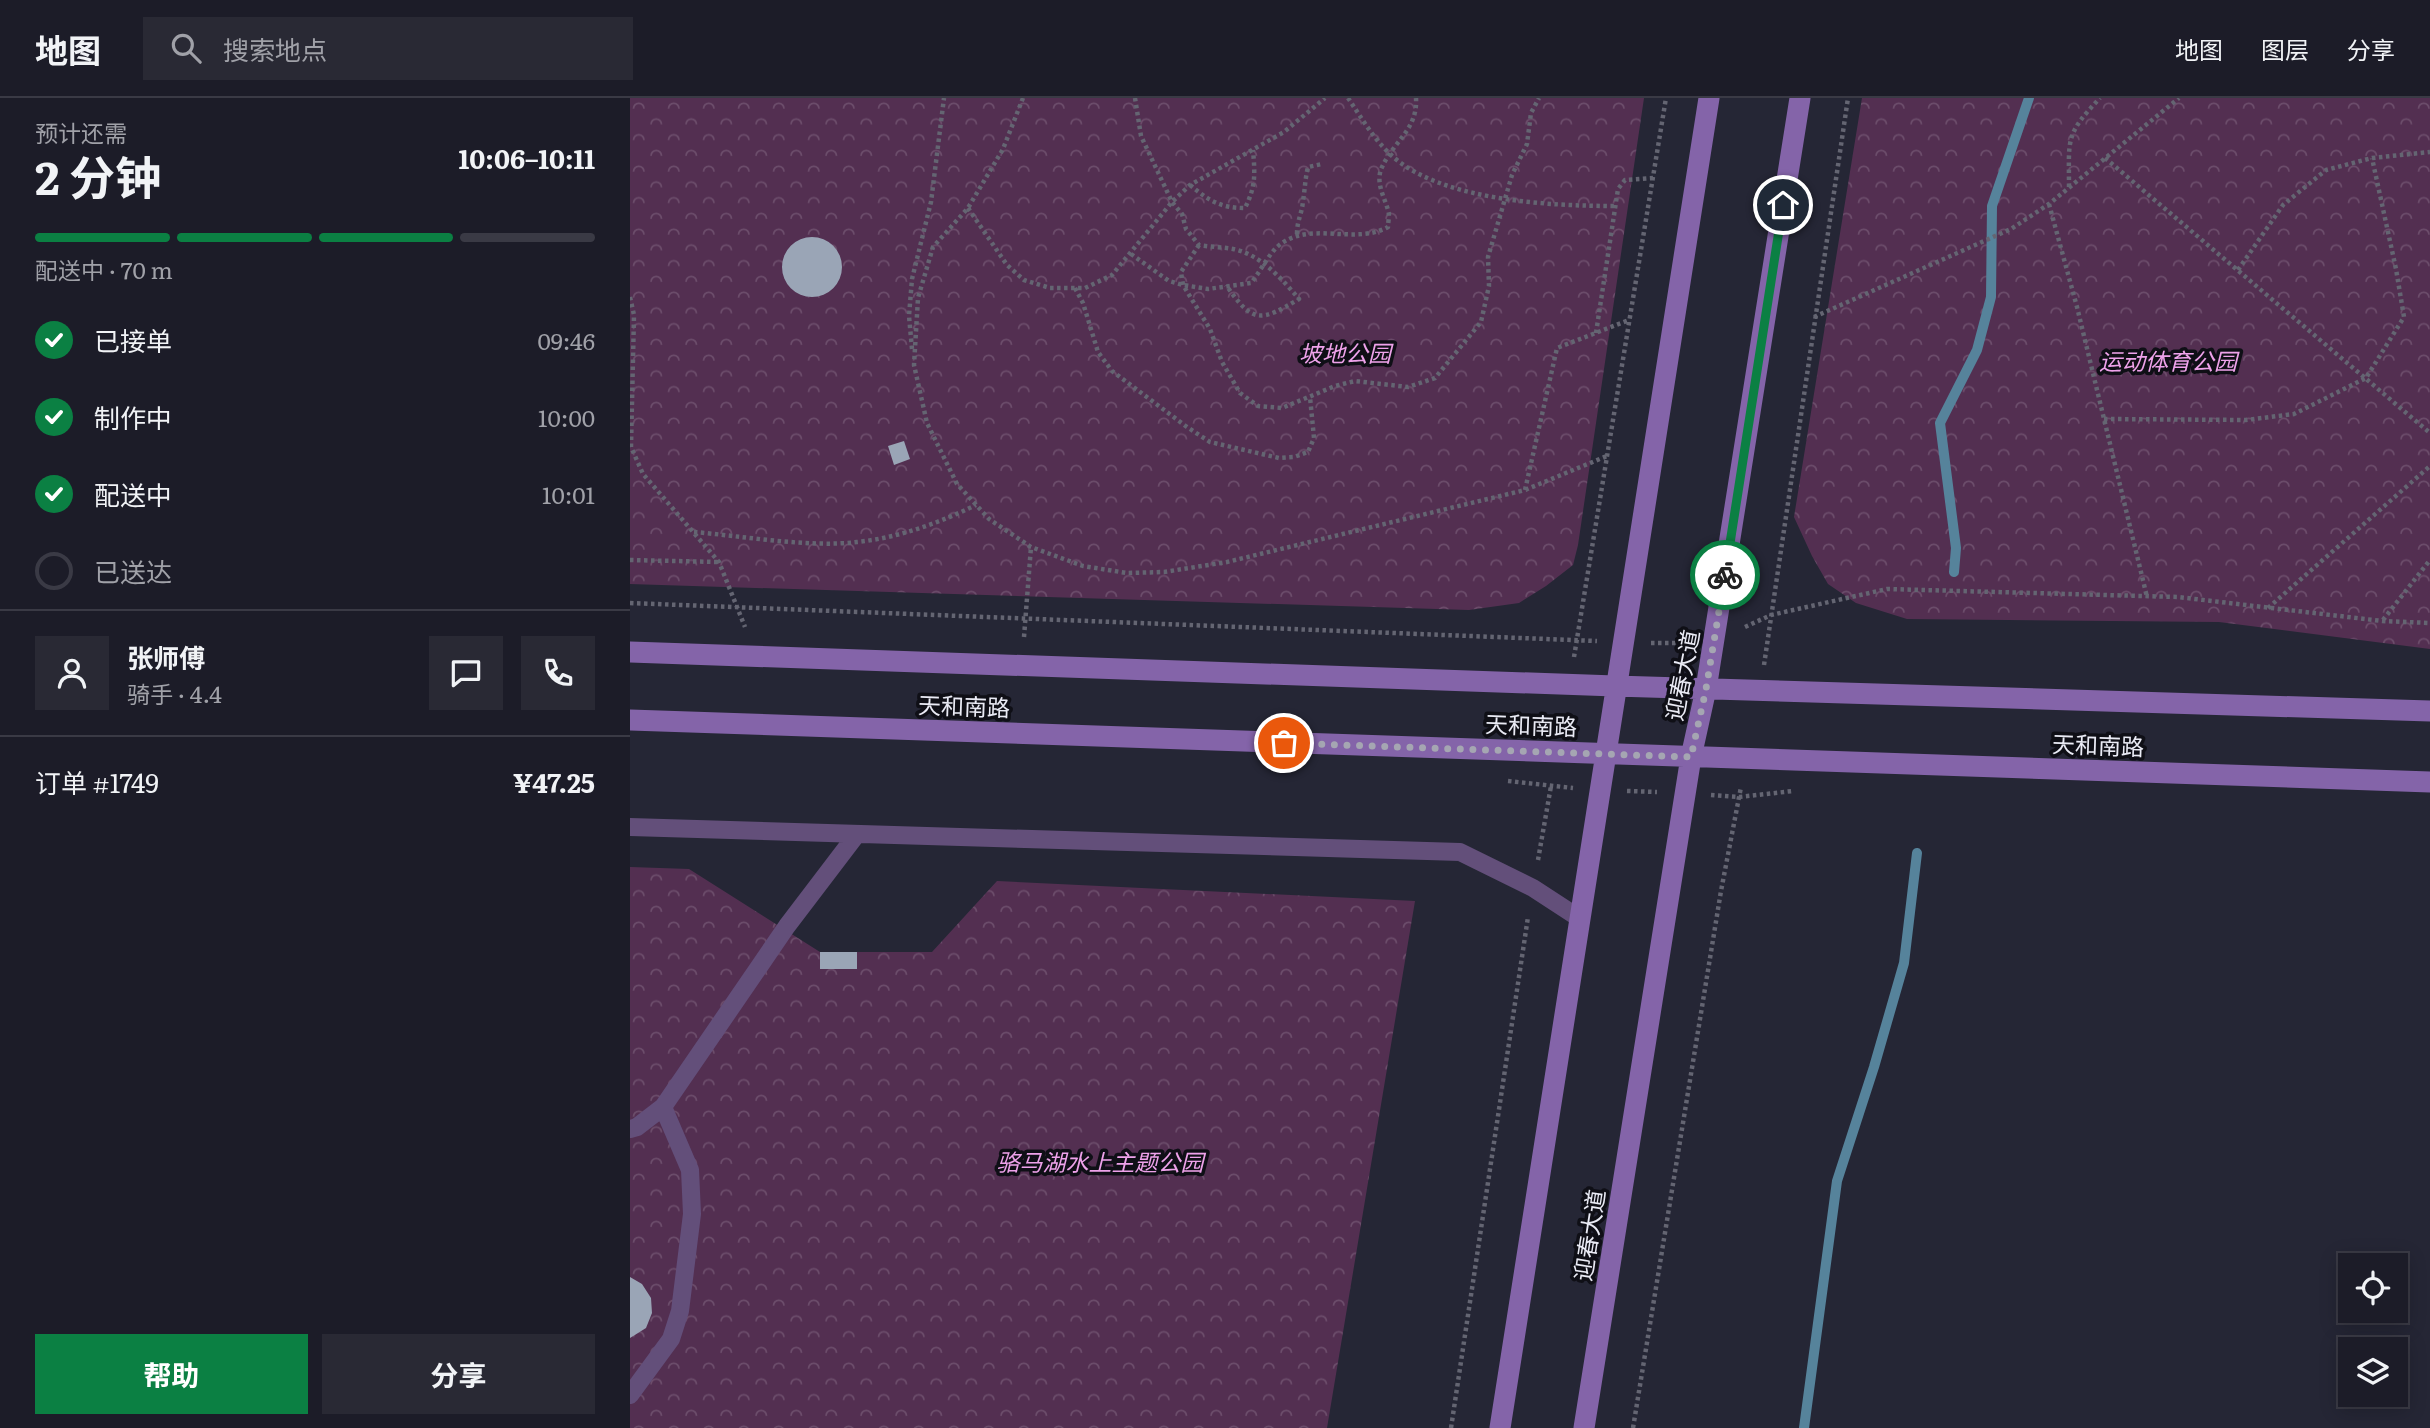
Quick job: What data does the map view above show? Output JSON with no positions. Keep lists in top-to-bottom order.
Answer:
{
  "streets": {
    "street": ["迎春大道", "天和南路"]
  },
  "crossings": [
    ["迎春大道", "天和南路"]
  ],
  "parks": ["坡地公园", "运动体育公园", "骆马湖水上主题公园"],
  "page": {
    "header": "地图",
    "search": "搜索地点",
    "nav": ["地图", "图层", "分享"],
    "heading": ["2 分钟", "预计还需", "10:06–10:11"],
    "panel": [
      "张师傅",
      "骑手 · 4.4",
      "订单 #1749",
      "¥47.25"
    ],
    "bar": "配送中 · 70 m",
    "list": [
      ["已接单", "09:46"],
      ["制作中", "10:00"],
      ["配送中", "10:01"],
      "已送达"
    ],
    "buttons": ["帮助", "分享"]
  }
}
